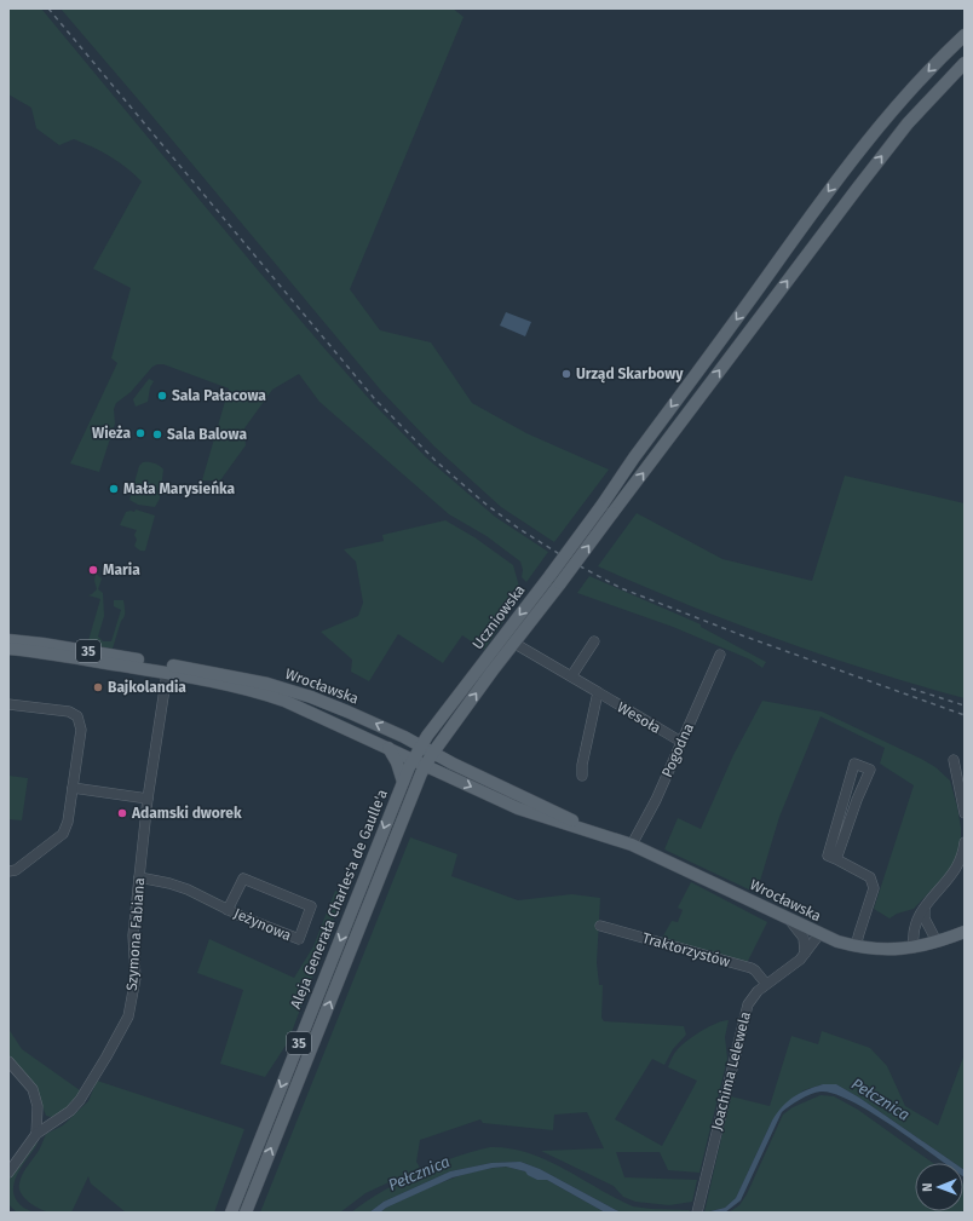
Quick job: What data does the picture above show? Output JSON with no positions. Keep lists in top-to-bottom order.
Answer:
{
  "streets": {
    "main road": [
      "Uczniowska",
      "35",
      "Wrocławska",
      "Aleja Generała Charles'a de Gaulle'a"
    ],
    "street": [
      "Wesoła",
      "Pogodna",
      "Jeżynowa",
      "Szymona Fabiana",
      "Traktorzystów",
      "Joachima Lelewela"
    ]
  },
  "crossings": [
    ["Uczniowska", "35"],
    ["Uczniowska", "Wrocławska"],
    ["Uczniowska", "Wesoła"],
    ["Uczniowska", "Aleja Generała Charles'a de Gaulle'a"],
    ["35", "Wrocławska"],
    ["35", "Aleja Generała Charles'a de Gaulle'a"],
    ["Wrocławska", "Pogodna"],
    ["Wrocławska", "Aleja Generała Charles'a de Gaulle'a"],
    ["Wrocławska", "Szymona Fabiana"],
    ["Wrocławska", "Joachima Lelewela"],
    ["Wesoła", "Pogodna"],
    ["Jeżynowa", "Szymona Fabiana"],
    ["Traktorzystów", "Joachima Lelewela"]
  ],
  "water": ["Pełcznica"],
  "places": [
    "Urząd Skarbowy",
    "Sala Pałacowa",
    "Wieża",
    "Sala Balowa",
    "Mała Marysieńka",
    "Maria",
    "Bajkolandia",
    "Adamski dworek"
  ],
  "north": "left"
}
